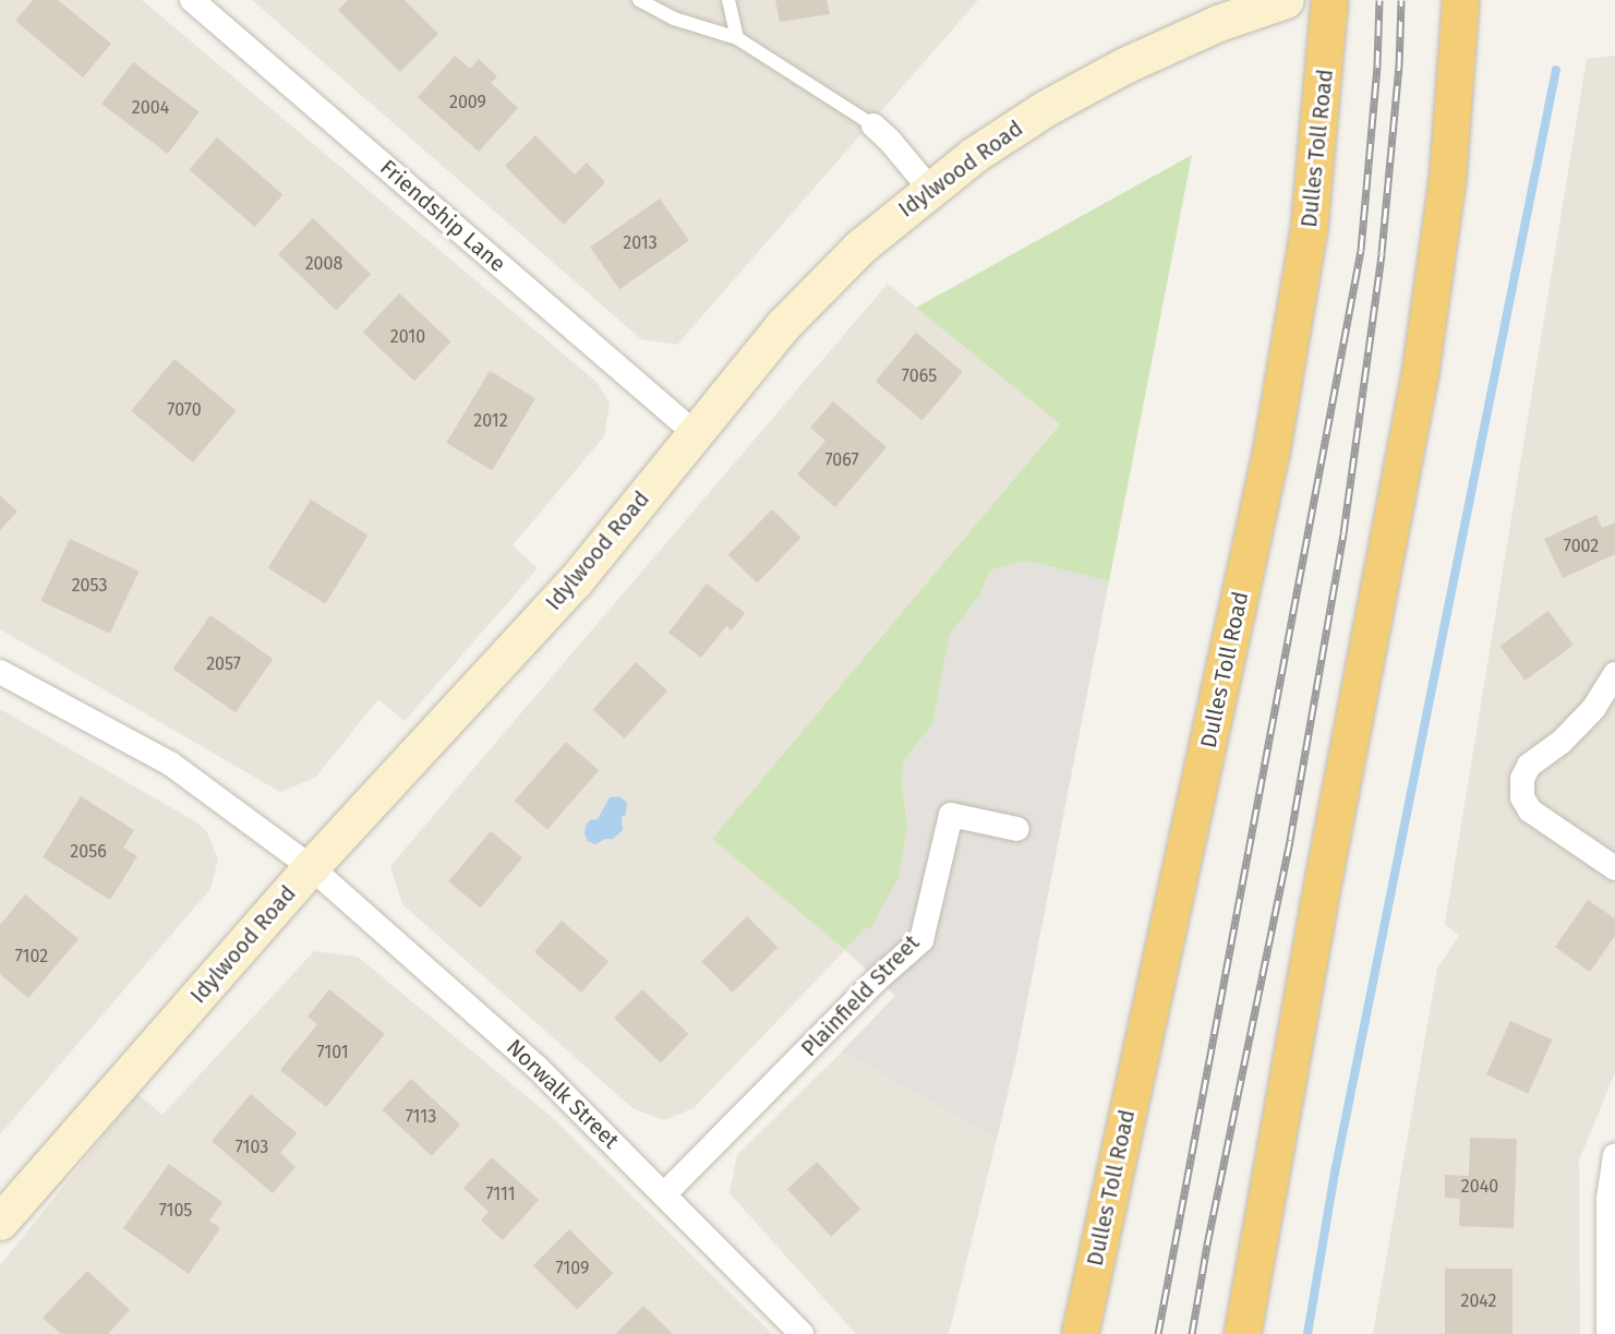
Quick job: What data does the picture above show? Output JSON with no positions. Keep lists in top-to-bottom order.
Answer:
{
  "streets": {
    "highway": ["Dulles Toll Road"],
    "main road": ["Idylwood Road"],
    "street": ["Friendship Lane", "Plainfield Street", "Norwalk Street"]
  },
  "crossings": [
    ["Idylwood Road", "Friendship Lane"],
    ["Idylwood Road", "Norwalk Street"],
    ["Plainfield Street", "Norwalk Street"]
  ],
  "house_numbers": [
    "2009",
    "2004",
    "2013",
    "2008",
    "2010",
    "7065",
    "7070",
    "2012",
    "7067",
    "7002",
    "2053",
    "2057",
    "2056",
    "7102",
    "7101",
    "7113",
    "7103",
    "2040",
    "7111",
    "7105",
    "7109",
    "2042"
  ]
}
